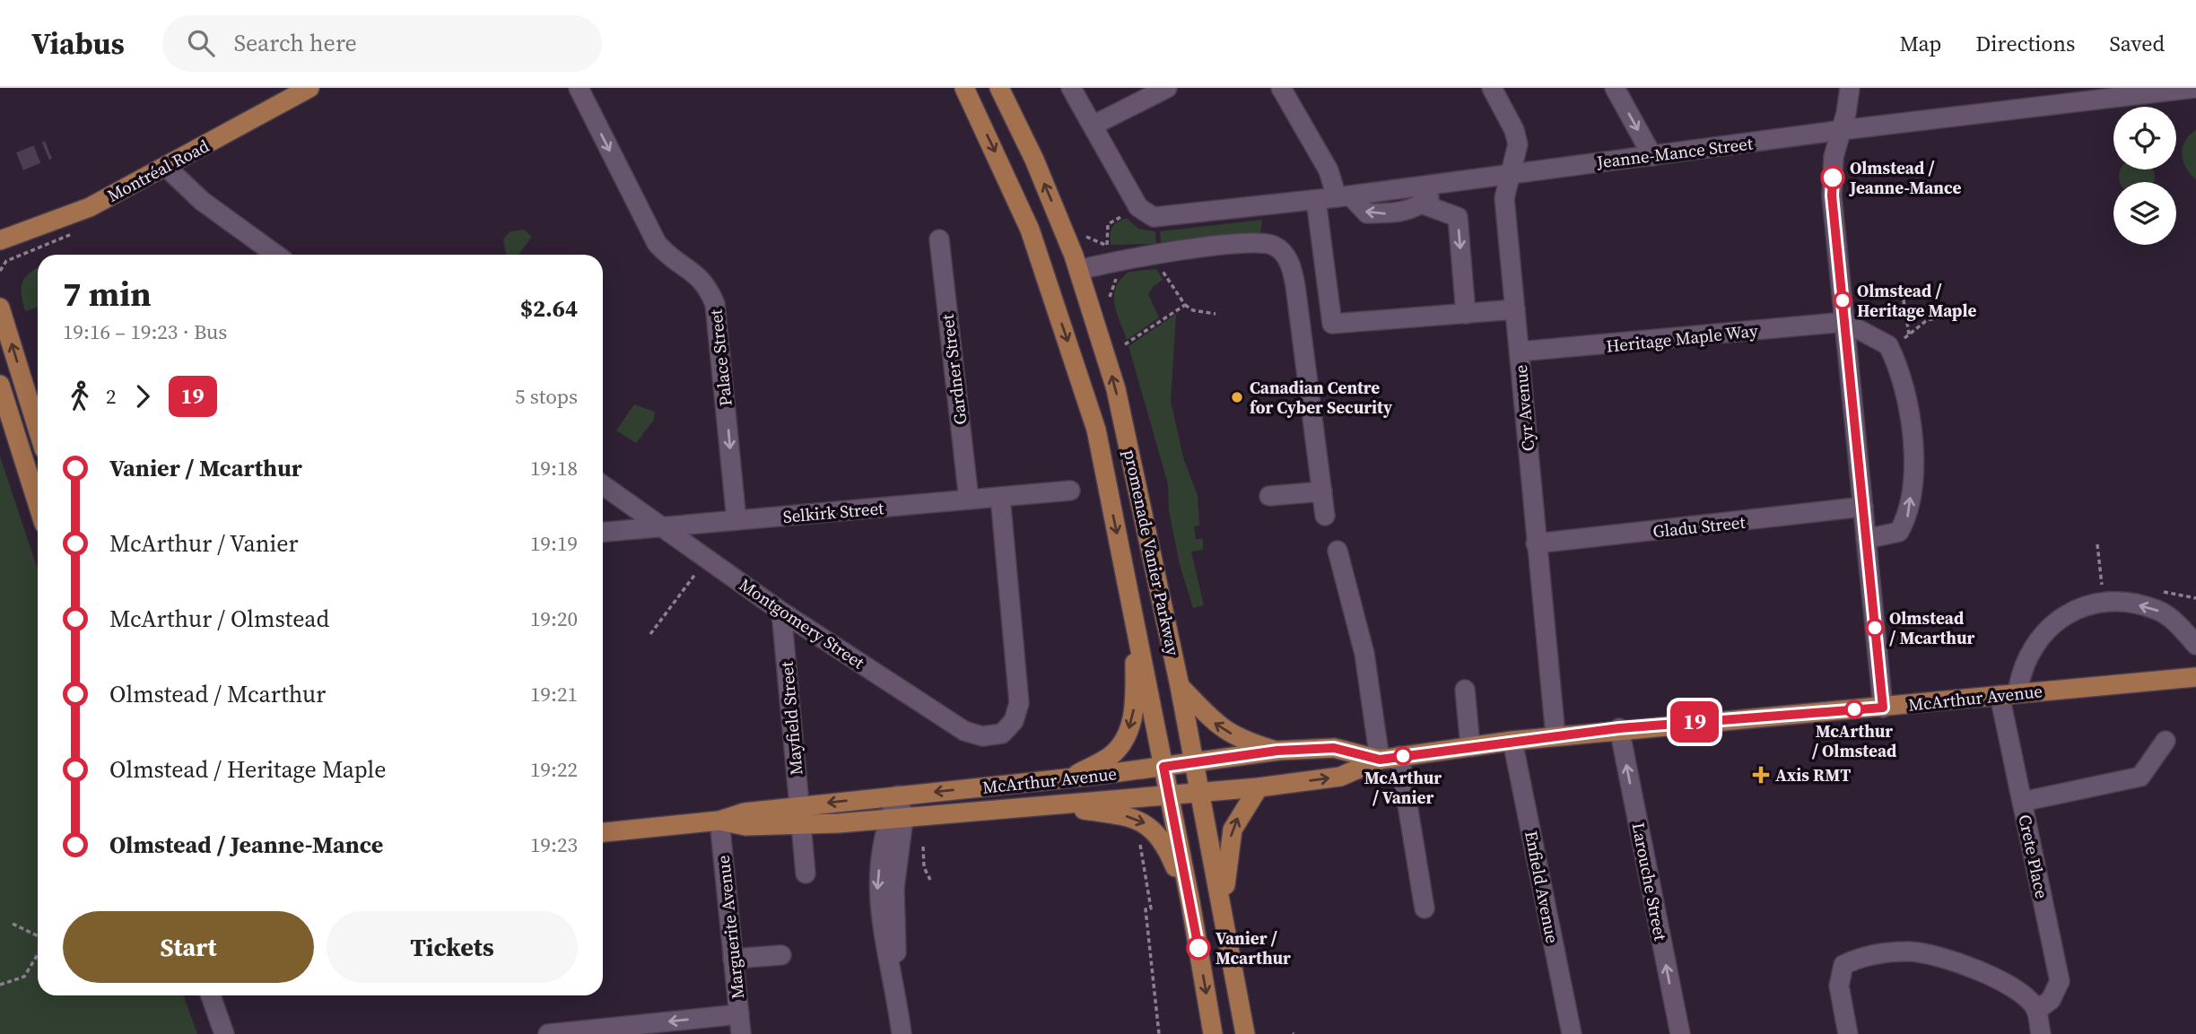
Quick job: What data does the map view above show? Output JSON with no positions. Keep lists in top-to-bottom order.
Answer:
{
  "streets": {
    "main road": ["Montréal Road", "promenade Vanier Parkway", "McArthur Avenue"],
    "street": [
      "Jeanne-Mance Street",
      "Heritage Maple Way",
      "Palace Street",
      "Gardner Street",
      "Cyr Avenue",
      "Selkirk Street",
      "Gladu Street",
      "Montgomery Street",
      "Mayfield Street",
      "Crete Place",
      "Larouche Street",
      "Enfield Avenue",
      "Marguerite Avenue"
    ]
  },
  "crossings": [
    ["Jeanne-Mance Street", "Cyr Avenue"],
    ["Heritage Maple Way", "Cyr Avenue"],
    ["Palace Street", "Selkirk Street"],
    ["Gardner Street", "Selkirk Street"],
    ["Cyr Avenue", "Gladu Street"],
    ["Cyr Avenue", "McArthur Avenue"],
    ["Selkirk Street", "Montgomery Street"],
    ["promenade Vanier Parkway", "McArthur Avenue"],
    ["Montgomery Street", "Mayfield Street"],
    ["McArthur Avenue", "Mayfield Street"],
    ["McArthur Avenue", "Crete Place"],
    ["McArthur Avenue", "Larouche Street"],
    ["McArthur Avenue", "Enfield Avenue"],
    ["McArthur Avenue", "Marguerite Avenue"]
  ],
  "one_way": ["Palace Street", "Larouche Street"],
  "places": {
    "other": [
      "Olmstead / Jeanne-Mance",
      "Olmstead / Heritage Maple",
      "Canadian Centre for Cyber Security",
      "Olmstead / Mcarthur",
      "McArthur / Olmstead",
      "McArthur / Vanier",
      "Vanier / Mcarthur"
    ],
    "health": ["Axis RMT"]
  },
  "lines": ["bus line 19"],
  "page": {
    "header": "Viabus",
    "search": "Search here",
    "nav": ["Map", "Directions", "Saved"],
    "on_map": "19",
    "heading": ["7 min", "19:16 – 19:23 · Bus", "$2.64"],
    "legs": ["2", "19", "5 stops"],
    "list": [
      {
        "name": "Vanier / Mcarthur",
        "value": "19:18"
      },
      {
        "name": "McArthur / Vanier",
        "value": "19:19"
      },
      {
        "name": "McArthur / Olmstead",
        "value": "19:20"
      },
      {
        "name": "Olmstead / Mcarthur",
        "value": "19:21"
      },
      {
        "name": "Olmstead / Heritage Maple",
        "value": "19:22"
      },
      {
        "name": "Olmstead / Jeanne-Mance",
        "value": "19:23"
      }
    ],
    "buttons": ["Start", "Tickets"]
  }
}
